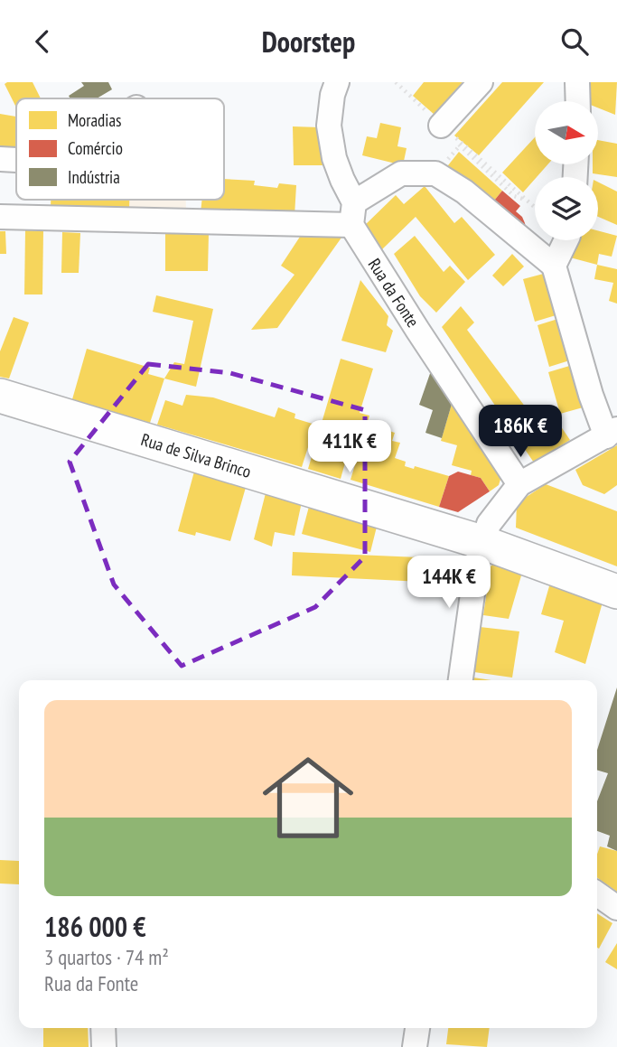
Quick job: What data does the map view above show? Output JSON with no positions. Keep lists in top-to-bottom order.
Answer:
{
  "streets": {
    "main road": ["Rua de Silva Brinco"],
    "street": ["Rua da Fonte"]
  },
  "legend": ["Moradias", "Comércio", "Indústria"],
  "north": "right",
  "page": {
    "header": "Doorstep",
    "price": ["186K €", "411K €", "144K €"],
    "list": [
      {
        "name": "186 000 €",
        "note": "3 quartos · 74 m² · Rua da Fonte"
      }
    ]
  }
}
